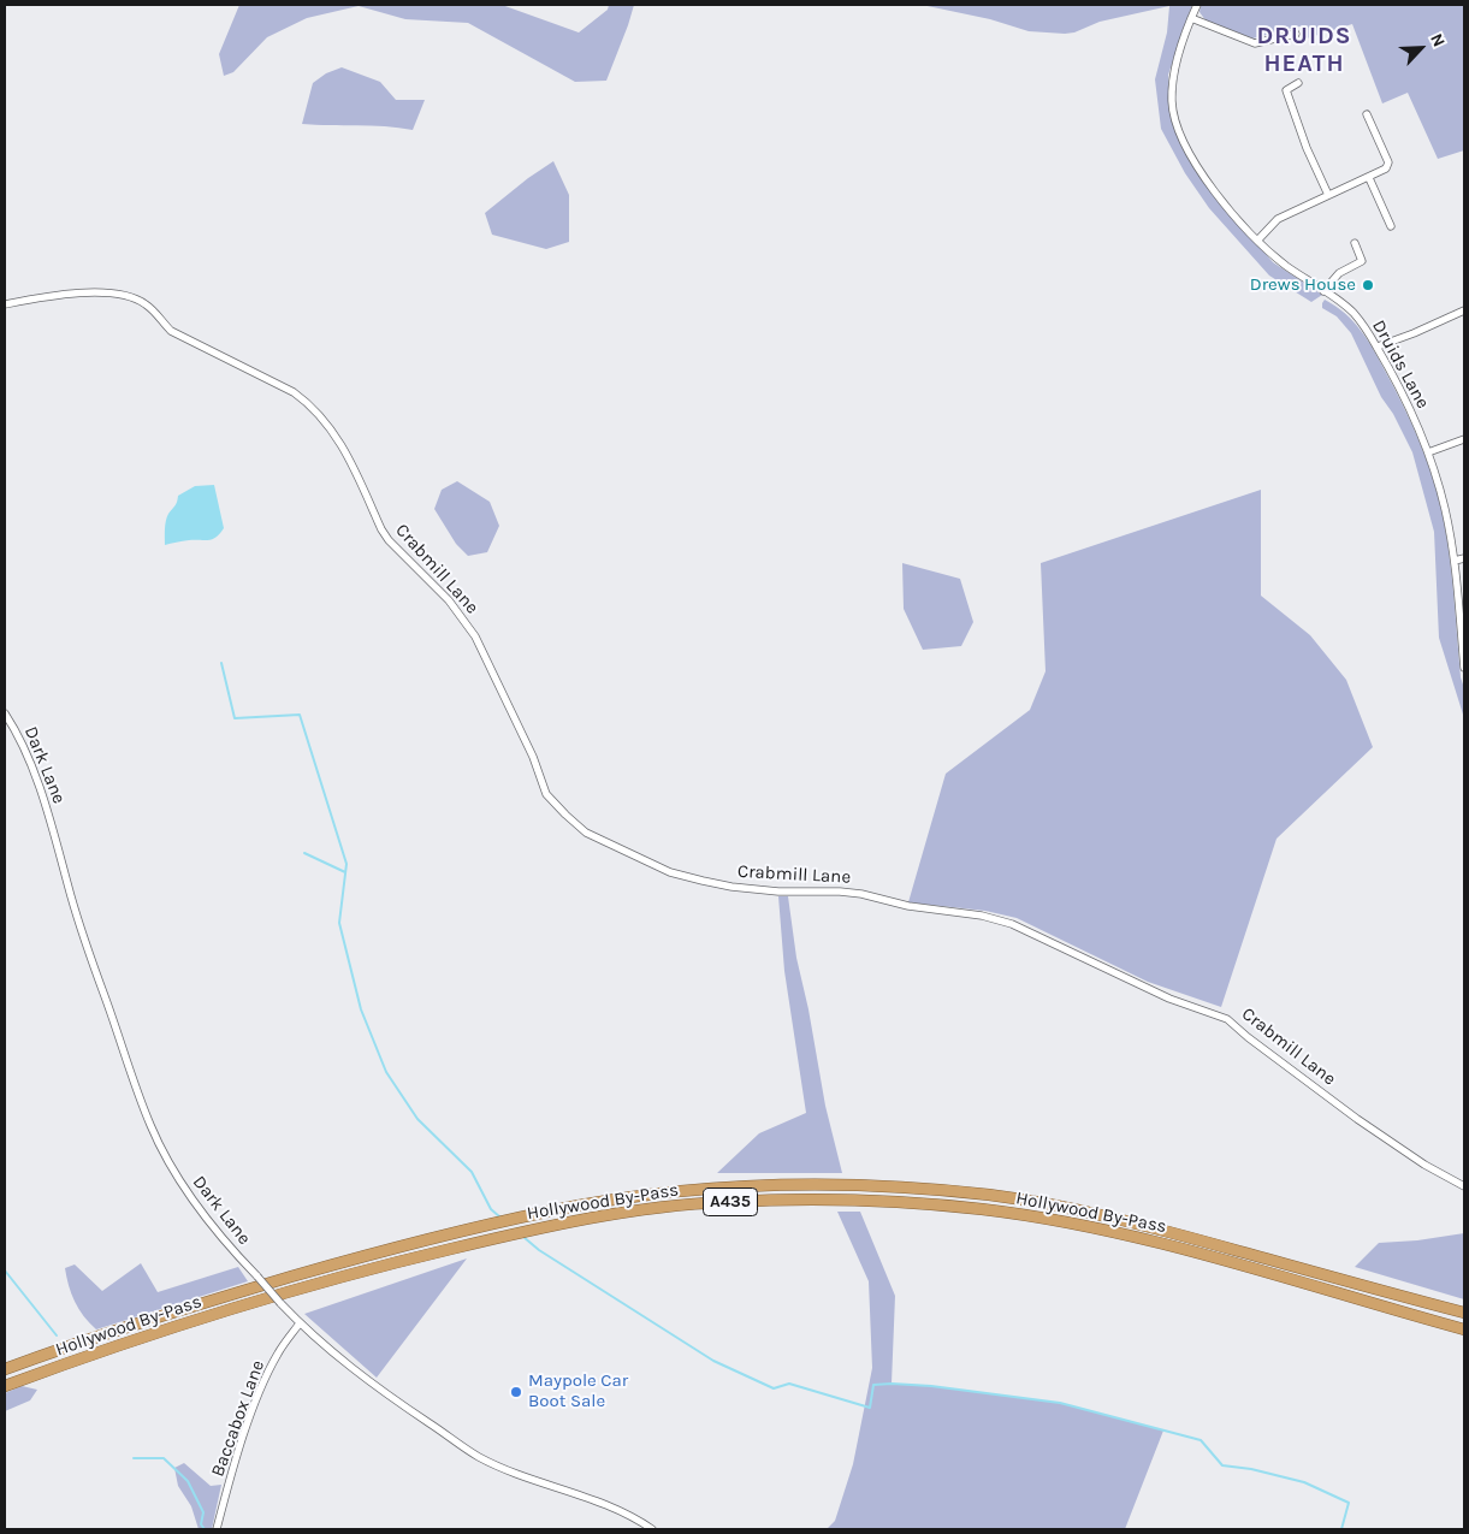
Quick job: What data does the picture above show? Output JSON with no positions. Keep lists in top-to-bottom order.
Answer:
{
  "streets": {
    "highway": ["Hollywood By-Pass", "A435"],
    "street": [
      "Druids Lane",
      "Crabmill Lane",
      "Dark Lane",
      "Baccabox Lane"
    ]
  },
  "crossings": [
    ["Dark Lane", "Baccabox Lane"]
  ],
  "districts": ["DRUIDS HEATH"],
  "places": ["Drews House", "Maypole Car Boot Sale"],
  "north": "top right"
}
